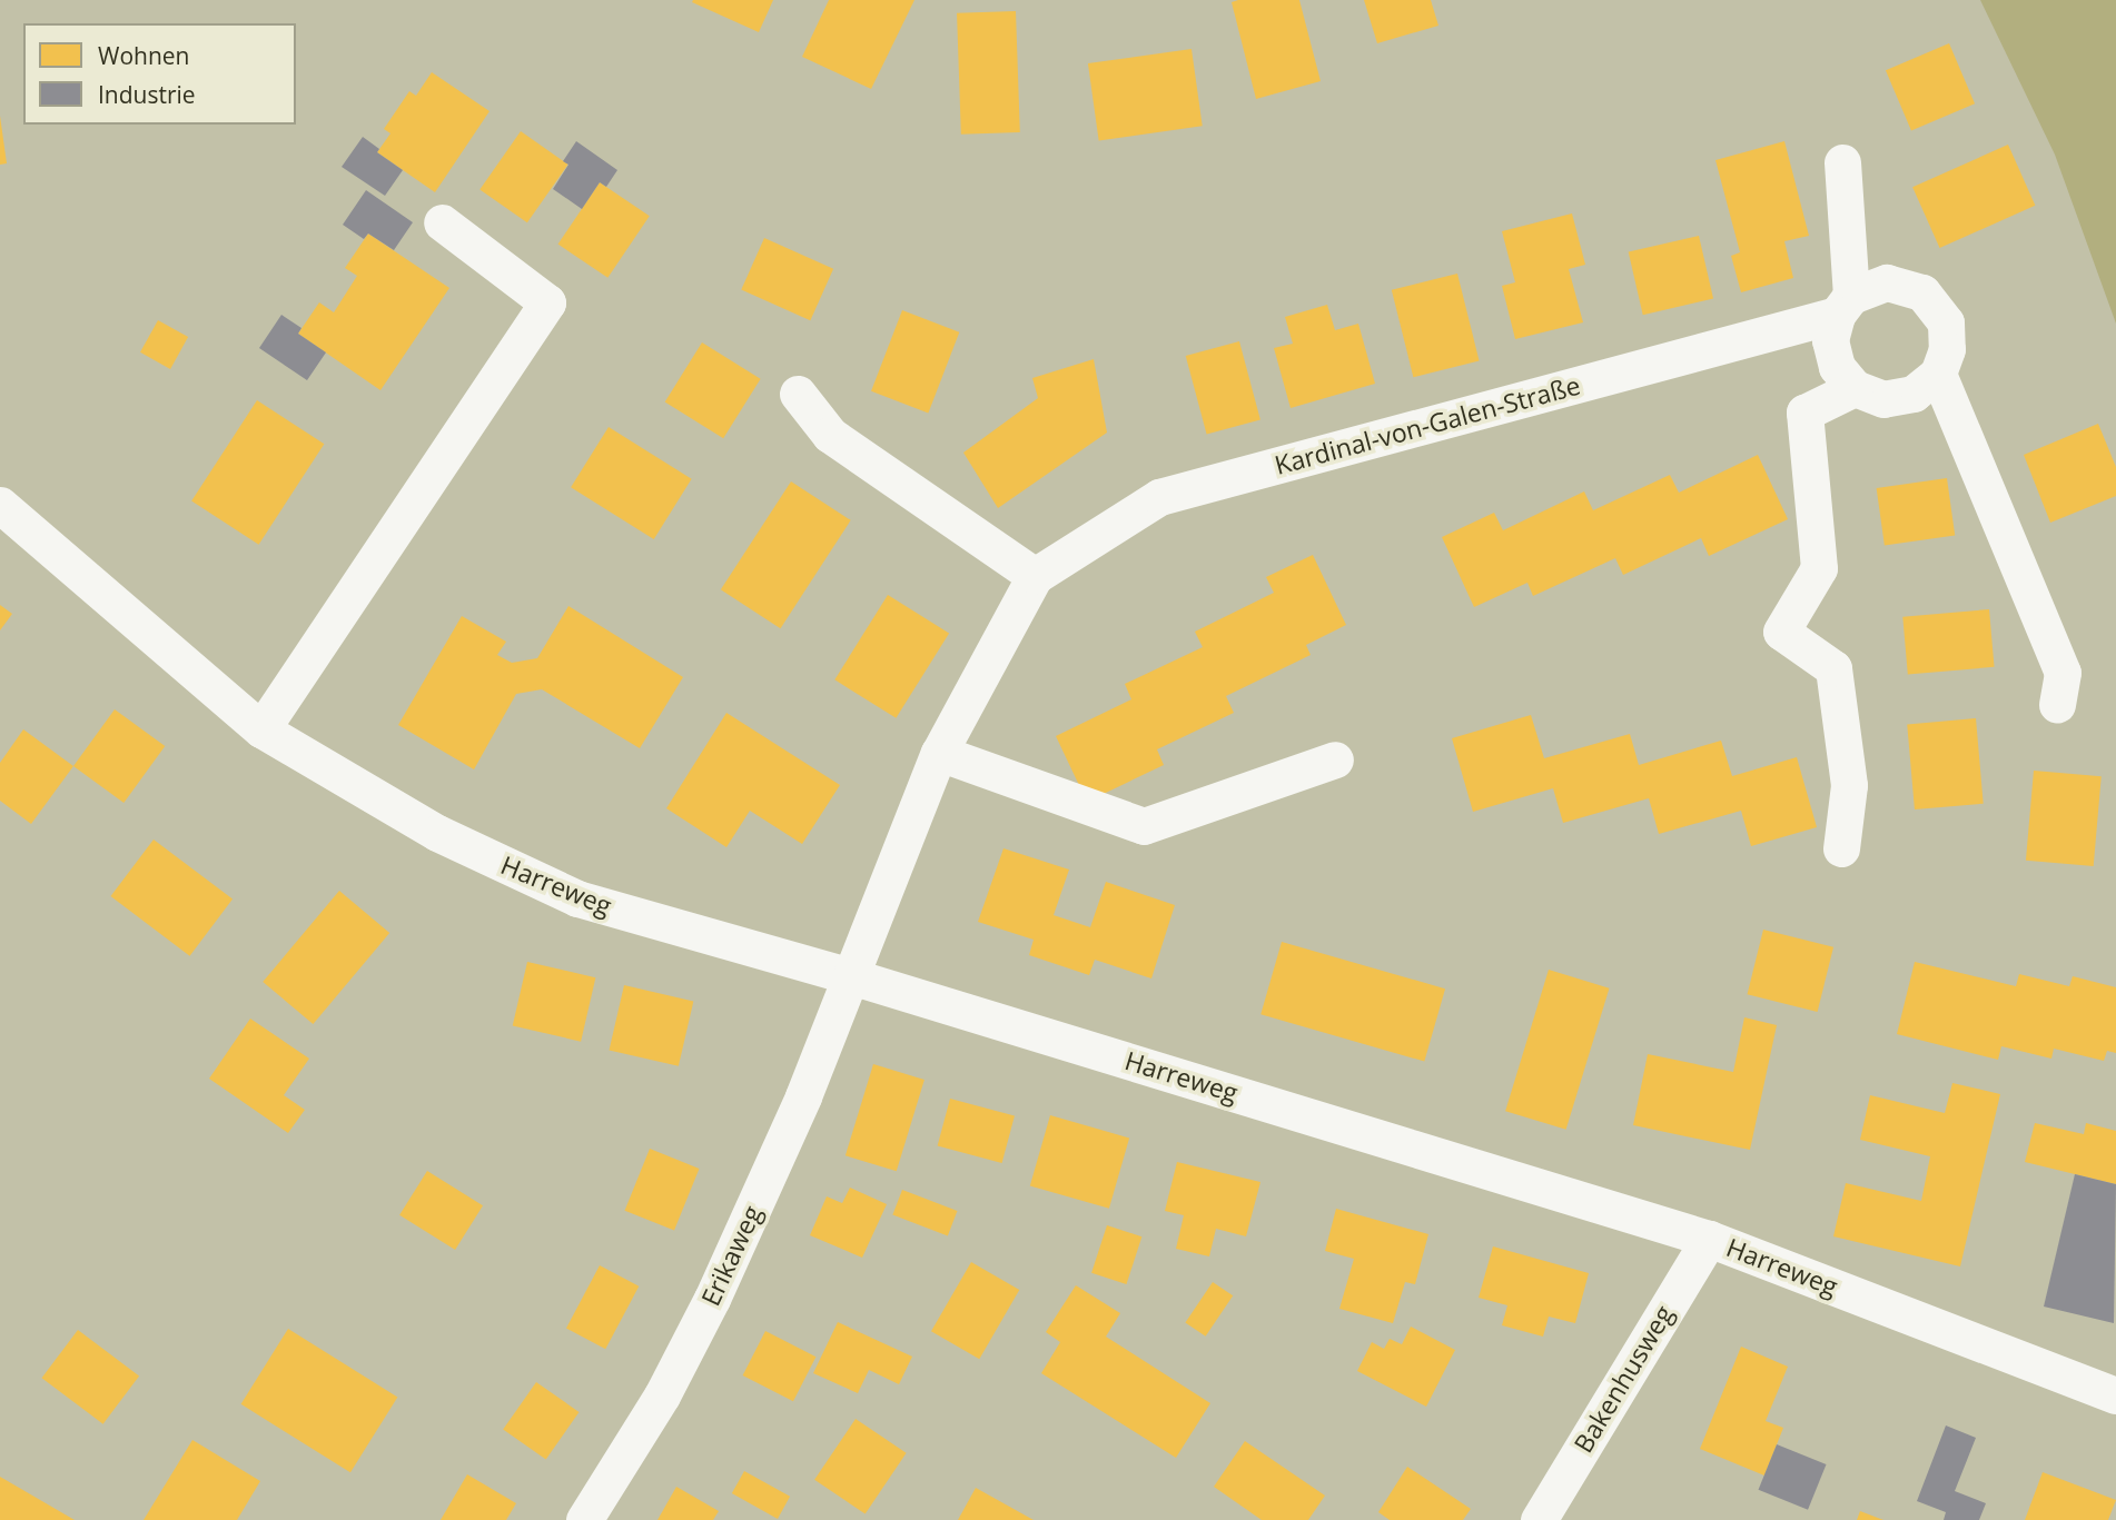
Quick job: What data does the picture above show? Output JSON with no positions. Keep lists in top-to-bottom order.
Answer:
{
  "streets": {
    "street": [
      "Kardinal-von-Galen-Straße",
      "Harreweg",
      "Erikaweg",
      "Bakenhusweg"
    ]
  },
  "crossings": [
    ["Kardinal-von-Galen-Straße", "Harreweg"],
    ["Kardinal-von-Galen-Straße", "Erikaweg"],
    ["Harreweg", "Erikaweg"],
    ["Harreweg", "Bakenhusweg"]
  ],
  "legend": ["Wohnen", "Industrie"]
}
